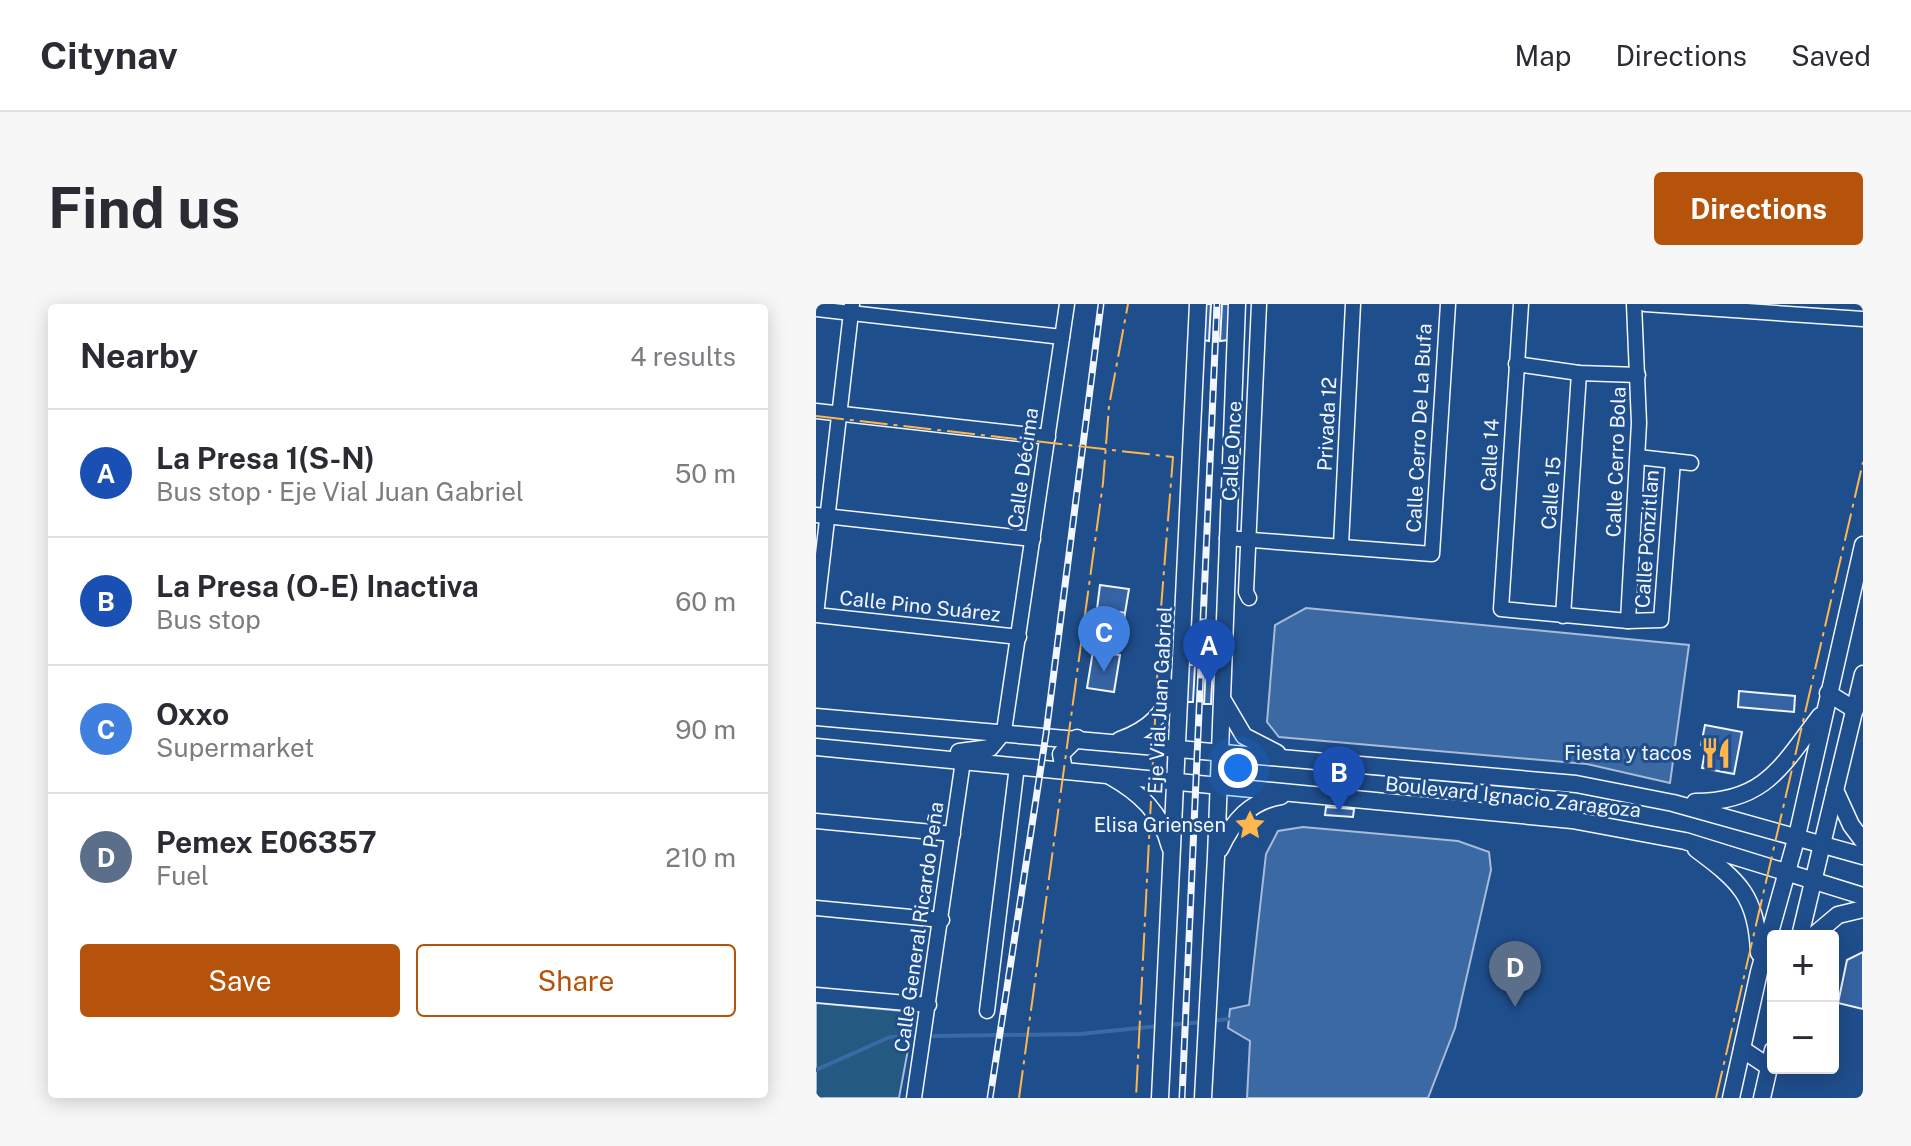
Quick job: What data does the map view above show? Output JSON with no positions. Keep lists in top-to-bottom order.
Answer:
{
  "streets": {
    "main road": ["Eje Vial Juan Gabriel", "Boulevard Ignacio Zaragoza"],
    "street": [
      "Privada 12",
      "Calle Cerro De La Bufa",
      "Calle Once",
      "Calle 14",
      "Calle Cerro Bola",
      "Calle Décima",
      "Calle 15",
      "Calle Ponzitlan",
      "Calle Pino Suárez",
      "Calle General Ricardo Peña"
    ]
  },
  "crossings": [
    ["Privada 12", "Calle Cerro De La Bufa"],
    ["Calle 14", "Calle 15"],
    ["Calle Cerro Bola", "Calle Ponzitlan"],
    ["Calle Décima", "Calle Pino Suárez"],
    ["Calle Décima", "Boulevard Ignacio Zaragoza"],
    ["Eje Vial Juan Gabriel", "Boulevard Ignacio Zaragoza"],
    ["Boulevard Ignacio Zaragoza", "Calle General Ricardo Peña"]
  ],
  "places": {
    "restaurant": ["Fiesta y tacos"],
    "place": ["Elisa Griensen"]
  },
  "page": {
    "header": "Citynav",
    "nav": ["Map", "Directions", "Saved"],
    "buttons": [
      "Directions",
      ["Save", "Share"]
    ],
    "title": "Find us",
    "heading": ["Nearby", "4 results"],
    "list": [
      {
        "mark": "A",
        "name": "La Presa 1(S-N)",
        "note": "Bus stop · Eje Vial Juan Gabriel",
        "value": "50 m"
      },
      {
        "mark": "B",
        "name": "La Presa (O-E) Inactiva",
        "note": "Bus stop",
        "value": "60 m"
      },
      {
        "mark": "C",
        "name": "Oxxo",
        "note": "Supermarket",
        "value": "90 m"
      },
      {
        "mark": "D",
        "name": "Pemex E06357",
        "note": "Fuel",
        "value": "210 m"
      }
    ],
    "pins": [
      "C",
      "A",
      "B",
      "D"
    ],
    "map_buttons": ["+", "−"]
  }
}
